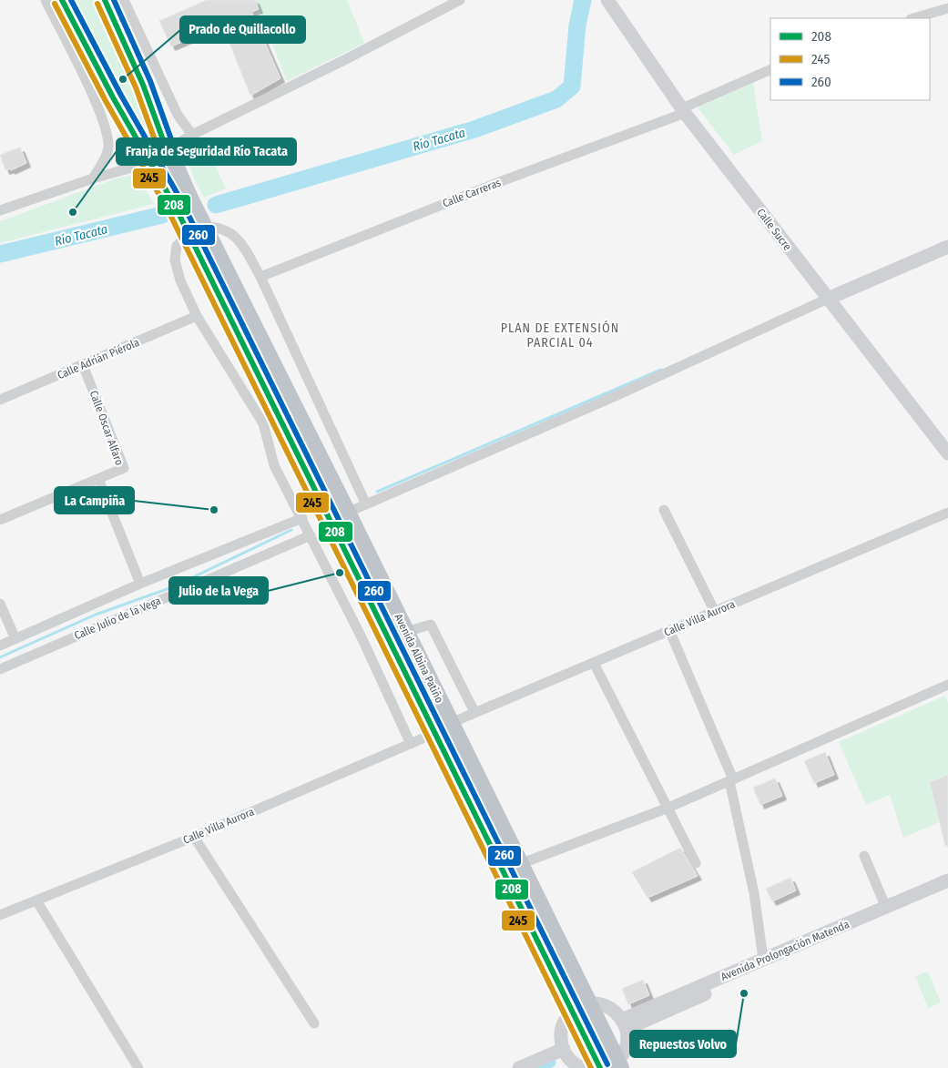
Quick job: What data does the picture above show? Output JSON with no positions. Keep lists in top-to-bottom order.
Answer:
{
  "streets": {
    "highway": ["Avenida Albina Patiño"],
    "main road": ["Calle Sucre", "Avenida Prolongación Matenda"],
    "street": [
      "Calle Carreras",
      "Calle Adrián Piérola",
      "Calle Oscar Alfaro",
      "Calle Julio de la Vega",
      "Calle Villa Aurora"
    ]
  },
  "crossings": [
    ["Calle Carreras", "Calle Sucre"],
    ["Calle Adrián Piérola", "Calle Oscar Alfaro"],
    ["Calle Villa Aurora", "Avenida Albina Patiño"]
  ],
  "districts": ["PLAN DE EXTENSIÓN PARCIAL 04"],
  "water": ["Río Tacata"],
  "places": [
    "Prado de Quillacollo",
    "Franja de Seguridad Río Tacata",
    "La Campiña",
    "Julio de la Vega",
    "Repuestos Volvo"
  ],
  "lines": ["transit line 208", "transit line 260", "transit line 245"],
  "legend": ["208", "245", "260"]
}
